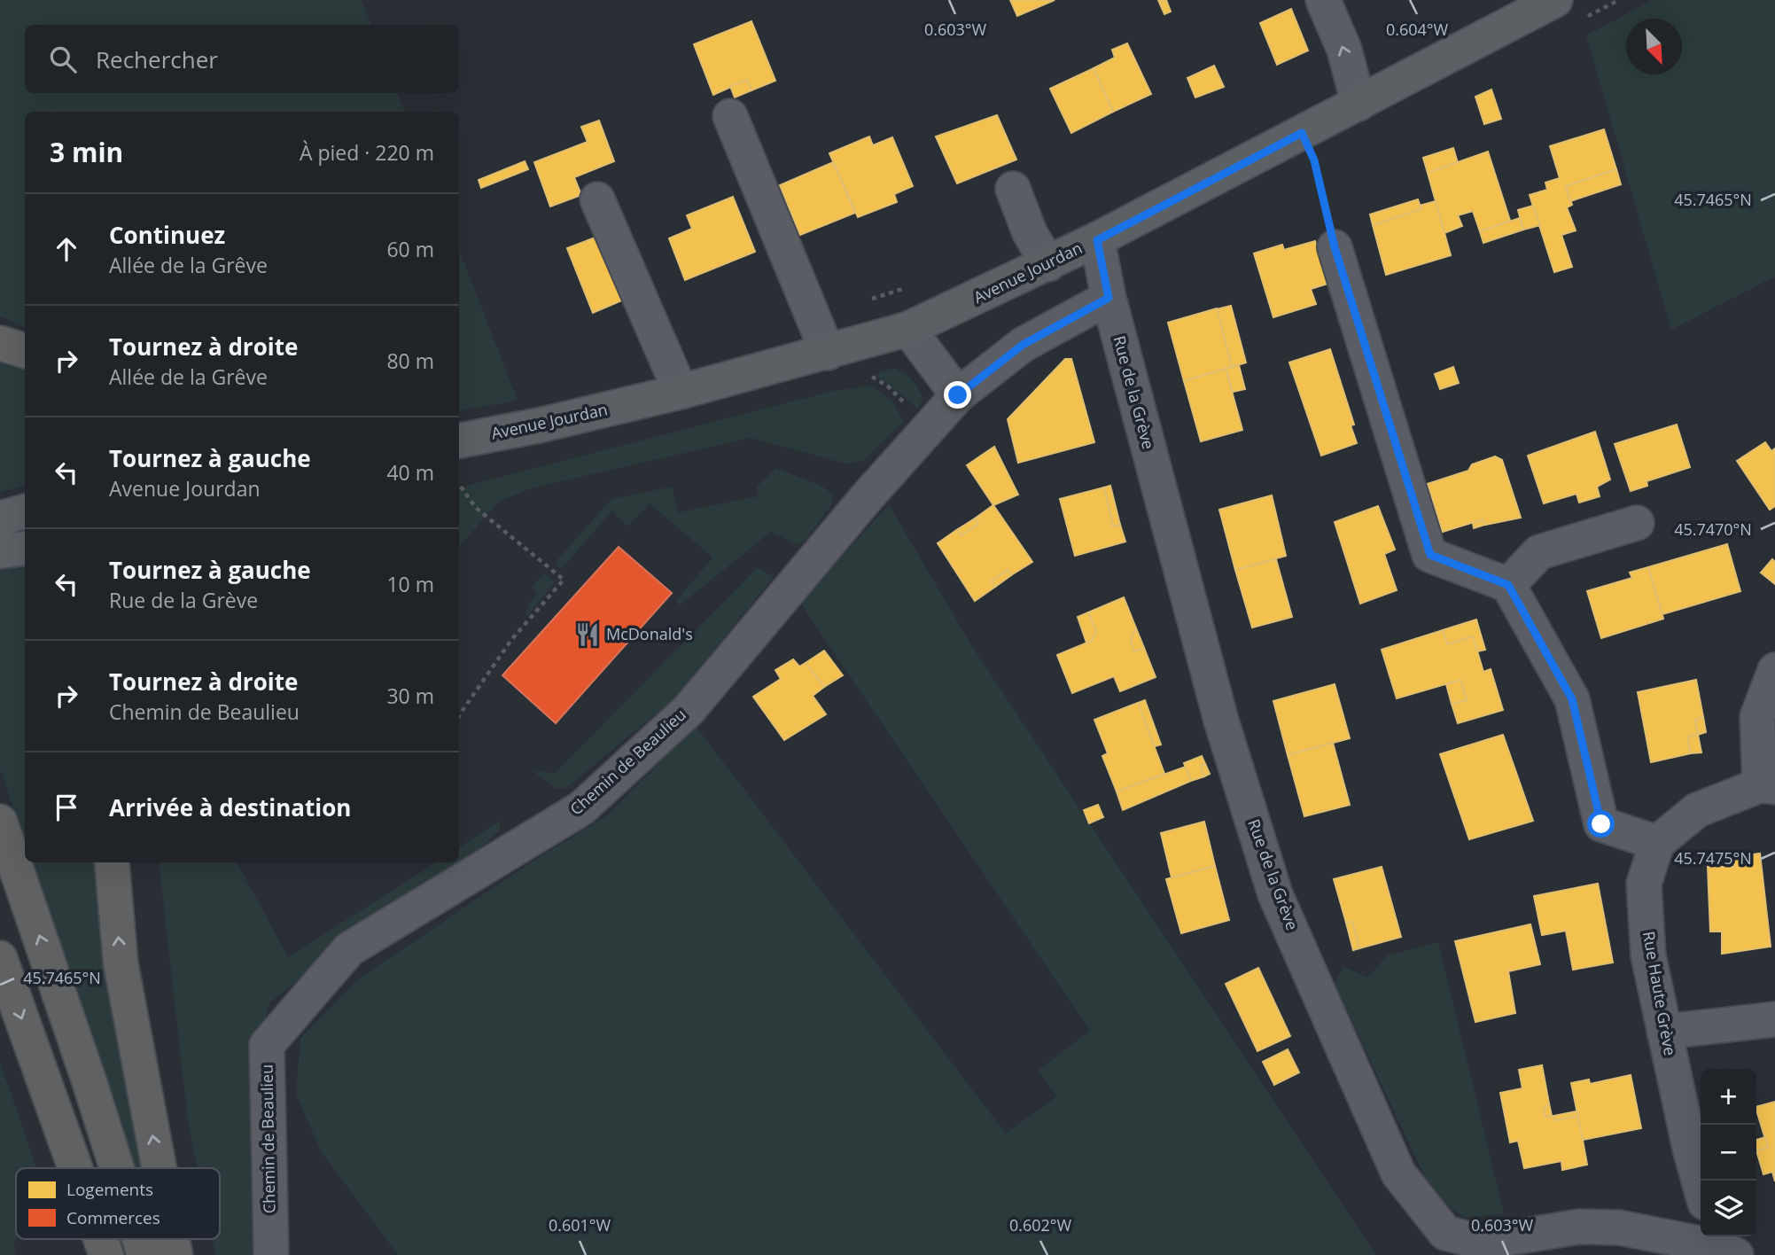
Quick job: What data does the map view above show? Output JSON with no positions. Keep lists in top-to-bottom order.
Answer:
{
  "streets": {
    "main road": ["Avenue Jourdan"],
    "street": ["Rue de la Grève", "Chemin de Beaulieu", "Rue Haute Grève"]
  },
  "crossings": [
    ["Avenue Jourdan", "Rue de la Grève"],
    ["Rue de la Grève", "Chemin de Beaulieu"]
  ],
  "places": {
    "restaurant": ["McDonald's"]
  },
  "legend": ["Logements", "Commerces"],
  "north": "bottom right",
  "page": {
    "search": "Rechercher",
    "heading": ["3 min", "À pied · 220 m"],
    "list": [
      ["Continuez", "Allée de la Grêve", "60 m"],
      ["Tournez à droite", "Allée de la Grêve", "80 m"],
      ["Tournez à gauche", "Avenue Jourdan", "40 m"],
      ["Tournez à gauche", "Rue de la Grève", "10 m"],
      ["Tournez à droite", "Chemin de Beaulieu", "30 m"],
      "Arrivée à destination"
    ],
    "map_buttons": ["+", "−"]
  },
  "coordinates": [
    "0.603°W",
    "0.604°W",
    "45.7465°N",
    "45.7470°N",
    "45.7475°N",
    "0.601°W",
    "0.602°W"
  ]
}
